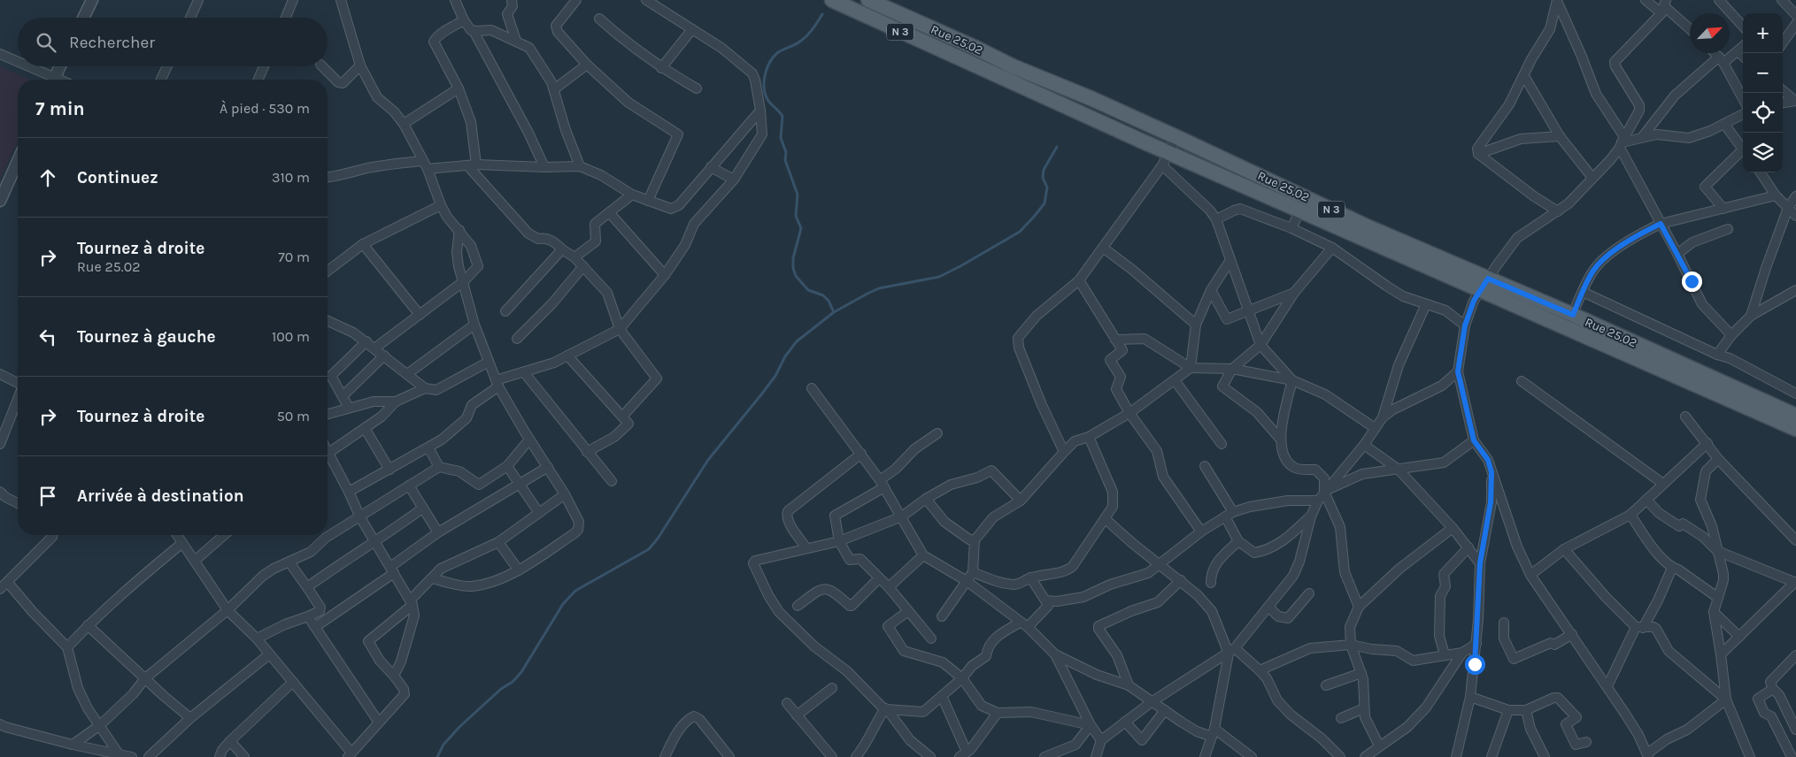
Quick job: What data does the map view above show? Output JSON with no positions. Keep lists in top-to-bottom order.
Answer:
{
  "streets": {
    "main road": ["N 3", "Rue 25.02"]
  },
  "crossings": [
    ["N 3", "Rue 25.02"]
  ],
  "north": "top right",
  "page": {
    "map_buttons": ["+", "−"],
    "search": "Rechercher",
    "heading": ["7 min", "À pied · 530 m"],
    "list": [
      ["Continuez", "310 m"],
      ["Tournez à droite", "Rue 25.02", "70 m"],
      ["Tournez à gauche", "100 m"],
      ["Tournez à droite", "50 m"],
      "Arrivée à destination"
    ]
  }
}
